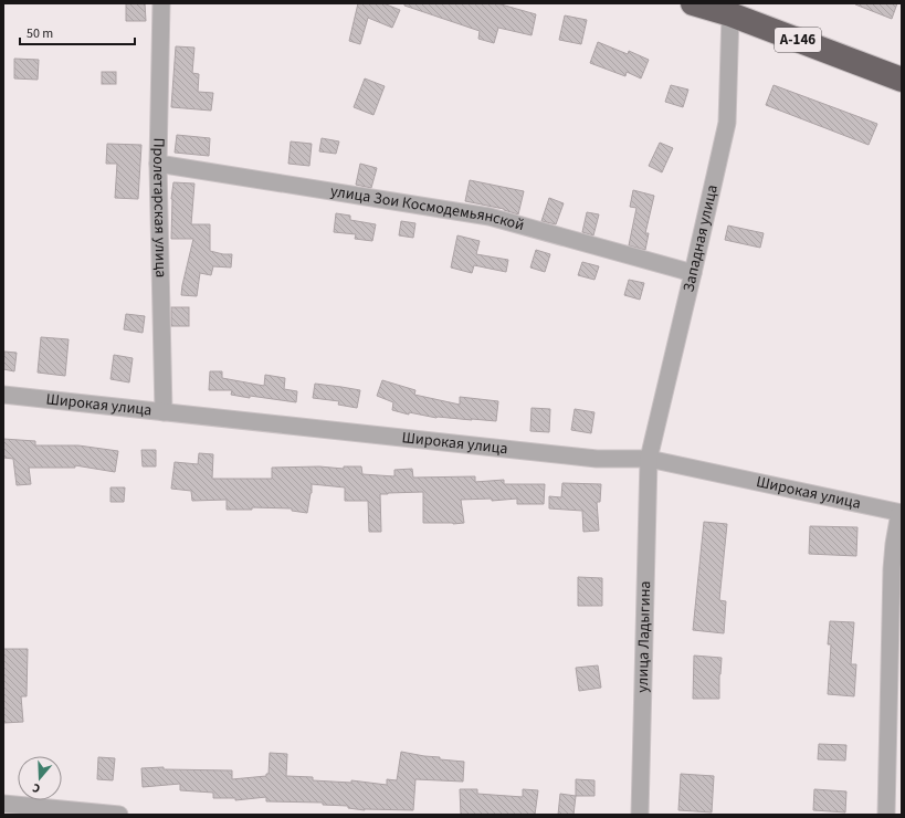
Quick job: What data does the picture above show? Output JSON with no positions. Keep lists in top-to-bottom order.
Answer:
{
  "streets": {
    "highway": ["А-146"],
    "street": [
      "Пролетарская улица",
      "улица Зои Космодемьянской",
      "Западная улица",
      "Широкая улица",
      "улица Ладыгина"
    ]
  },
  "crossings": [
    ["А-146", "Западная улица"],
    ["Пролетарская улица", "улица Зои Космодемьянской"],
    ["Пролетарская улица", "Широкая улица"],
    ["улица Зои Космодемьянской", "Западная улица"],
    ["Западная улица", "Широкая улица"],
    ["Западная улица", "улица Ладыгина"],
    ["Широкая улица", "улица Ладыгина"]
  ],
  "scale_bar": "50 m",
  "north": "bottom"
}
